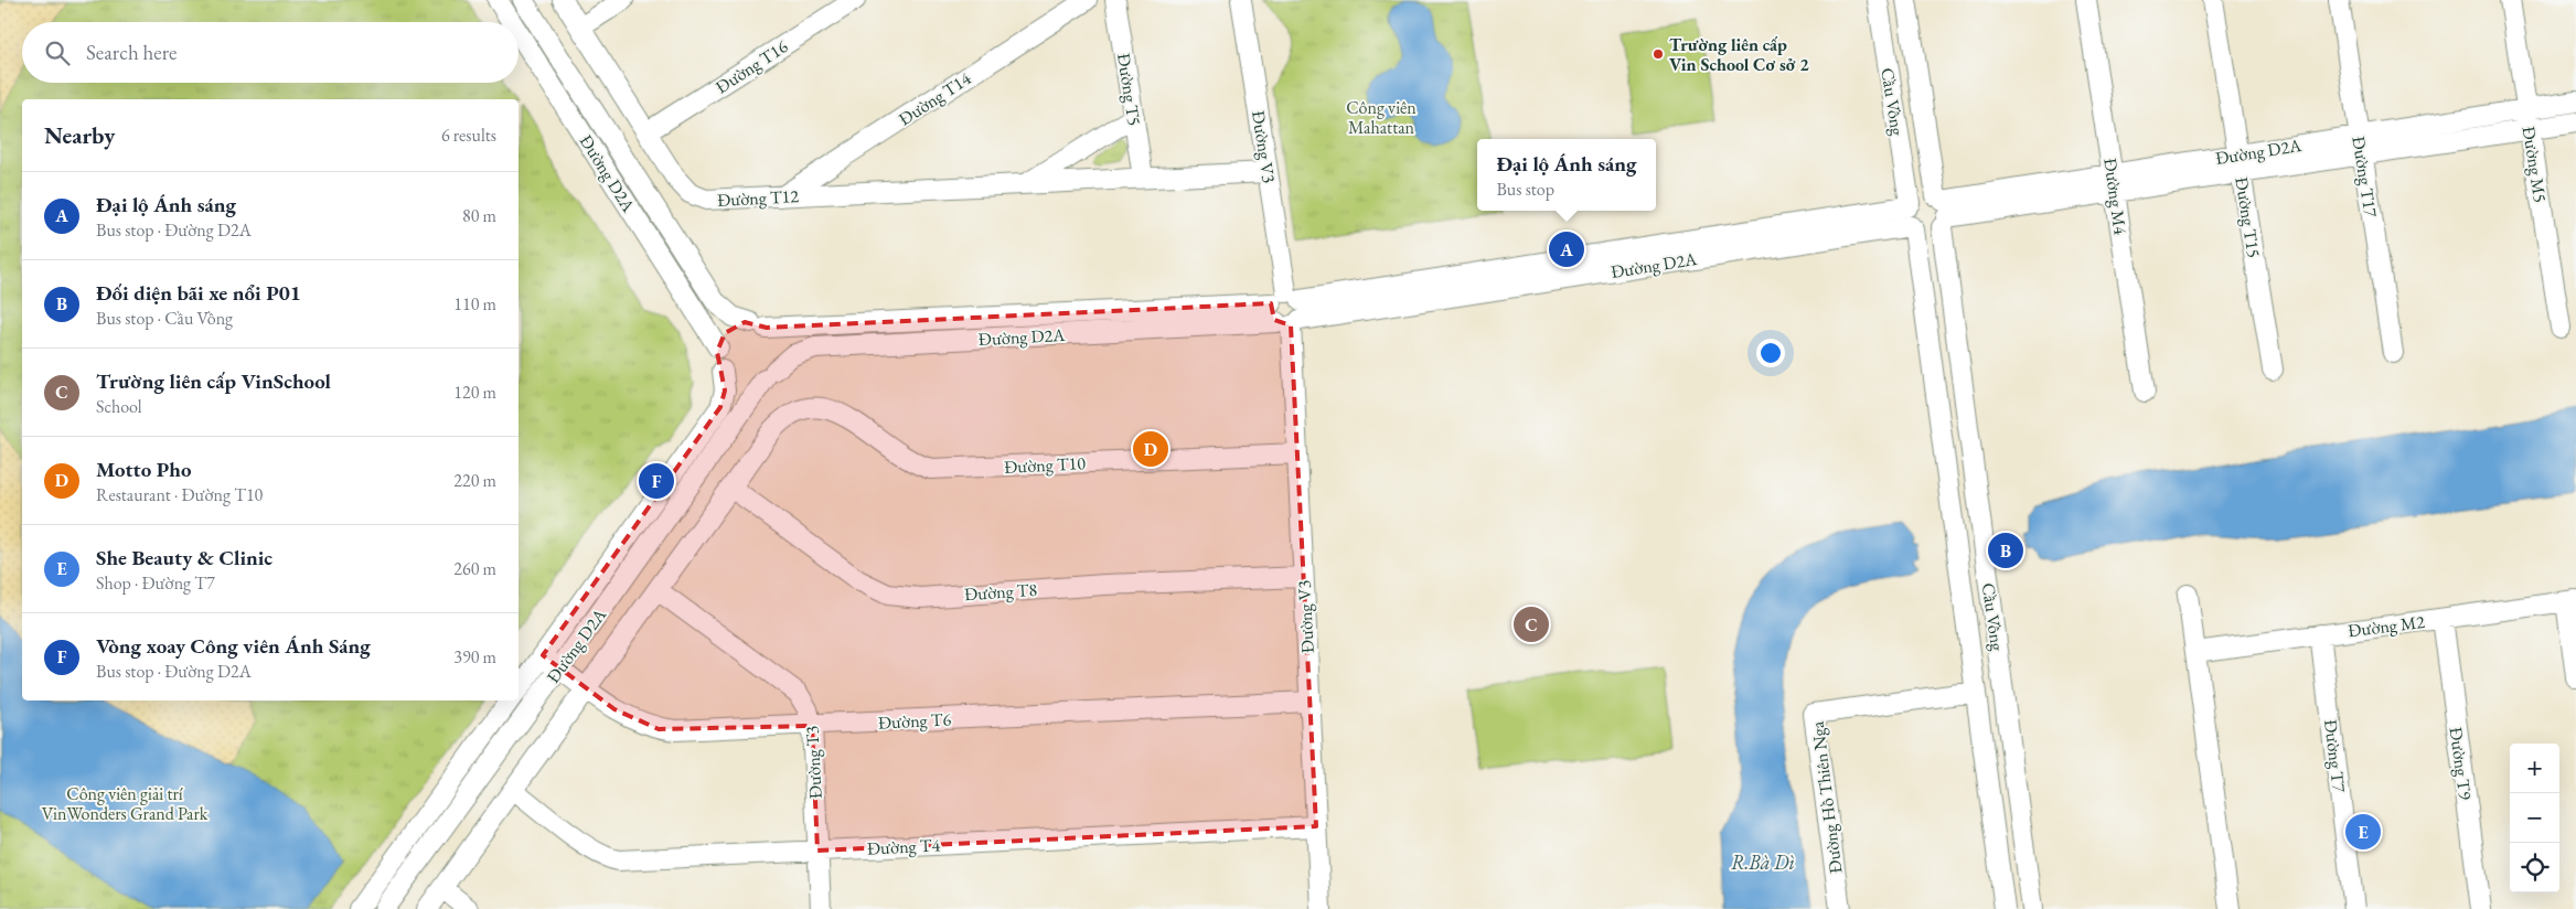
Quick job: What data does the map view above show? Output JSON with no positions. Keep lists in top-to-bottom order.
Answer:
{
  "streets": {
    "street": [
      "Đường T16",
      "Đường T5",
      "Đường T14",
      "Cầu Vồng",
      "Đường V3",
      "Đường D2A",
      "Đường M5",
      "Đường T17",
      "Đường M4",
      "Đường T12",
      "Đường T15",
      "Đường T10",
      "Đường T8",
      "Đường M2",
      "Đường T6",
      "Đường T7",
      "Đường T3",
      "Đường T9",
      "Đường Hồ Thiên Nga",
      "Đường T4"
    ]
  },
  "crossings": [
    ["Đường T16", "Đường T12"],
    ["Đường T5", "Đường T12"],
    ["Đường T14", "Đường T12"],
    ["Cầu Vồng", "Đường D2A"],
    ["Cầu Vồng", "Đường Hồ Thiên Nga"],
    ["Đường V3", "Đường D2A"],
    ["Đường V3", "Đường T12"],
    ["Đường V3", "Đường T10"],
    ["Đường V3", "Đường T8"],
    ["Đường V3", "Đường T6"],
    ["Đường V3", "Đường T4"],
    ["Đường D2A", "Đường M5"],
    ["Đường D2A", "Đường T17"],
    ["Đường D2A", "Đường M4"],
    ["Đường D2A", "Đường T15"],
    ["Đường D2A", "Đường T6"],
    ["Đường T10", "Đường T8"],
    ["Đường M2", "Đường T7"],
    ["Đường M2", "Đường T9"],
    ["Đường T6", "Đường T3"],
    ["Đường T3", "Đường T4"]
  ],
  "water": ["R.Bà Dì"],
  "parks": ["Công viên Mahattan", "Công viên giải trí VinWonders Grand Park"],
  "places": ["Trường liên cấp Vin School Cơ sở 2"],
  "page": {
    "search": "Search here",
    "heading": ["Nearby", "6 results"],
    "popup": ["Đại lộ Ánh sáng", "Bus stop"],
    "list": [
      {
        "mark": "A",
        "name": "Đại lộ Ánh sáng",
        "note": "Bus stop · Đường D2A",
        "value": "80 m"
      },
      {
        "mark": "B",
        "name": "Đối diện bãi xe nổi P01",
        "note": "Bus stop · Cầu Vồng",
        "value": "110 m"
      },
      {
        "mark": "C",
        "name": "Trường liên cấp VinSchool",
        "note": "School",
        "value": "120 m"
      },
      {
        "mark": "D",
        "name": "Motto Pho",
        "note": "Restaurant · Đường T10",
        "value": "220 m"
      },
      {
        "mark": "E",
        "name": "She Beauty & Clinic",
        "note": "Shop · Đường T7",
        "value": "260 m"
      },
      {
        "mark": "F",
        "name": "Vòng xoay Công viên Ánh Sáng",
        "note": "Bus stop · Đường D2A",
        "value": "390 m"
      }
    ],
    "pins": [
      "A",
      "D",
      "F",
      "B",
      "C",
      "E"
    ],
    "map_buttons": ["+", "−"]
  }
}
